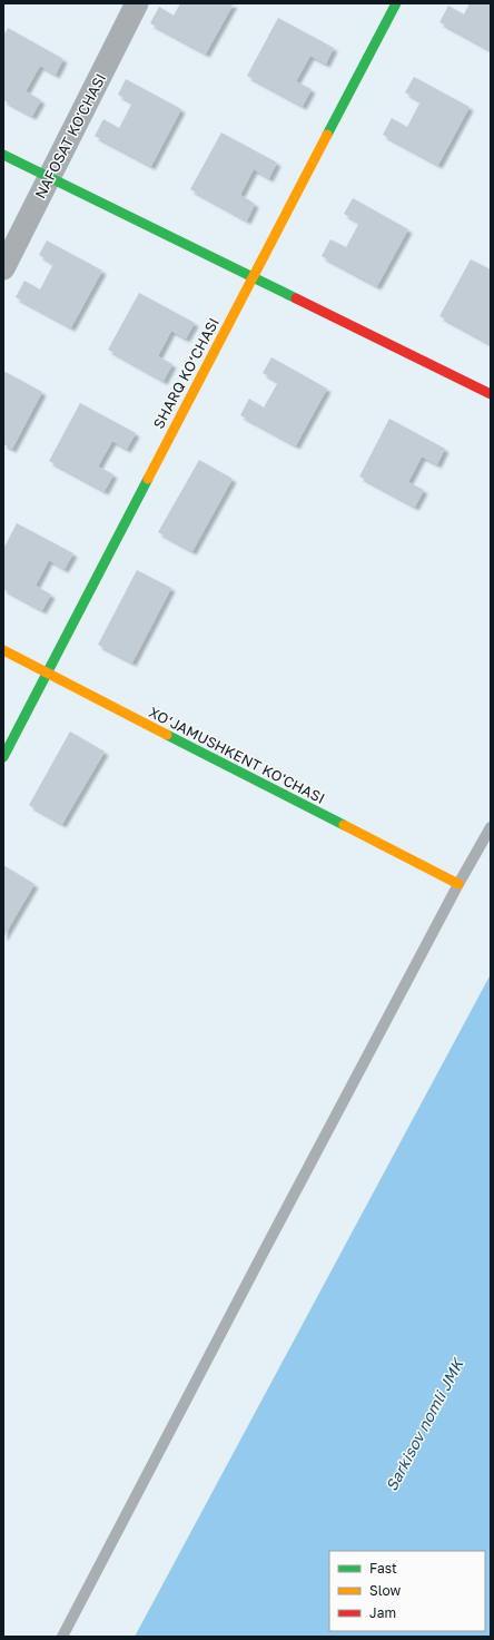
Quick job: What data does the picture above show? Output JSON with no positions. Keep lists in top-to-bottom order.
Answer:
{
  "streets": {
    "street": ["NAFOSAT KO'CHASI", "SHARQ KO‘CHASI", "XO‘JAMUSHKENT KO'CHASI"]
  },
  "crossings": [
    ["SHARQ KO‘CHASI", "XO‘JAMUSHKENT KO'CHASI"]
  ],
  "water": ["Sarkisov nomli JMK"],
  "legend": ["Fast", "Slow", "Jam"]
}
